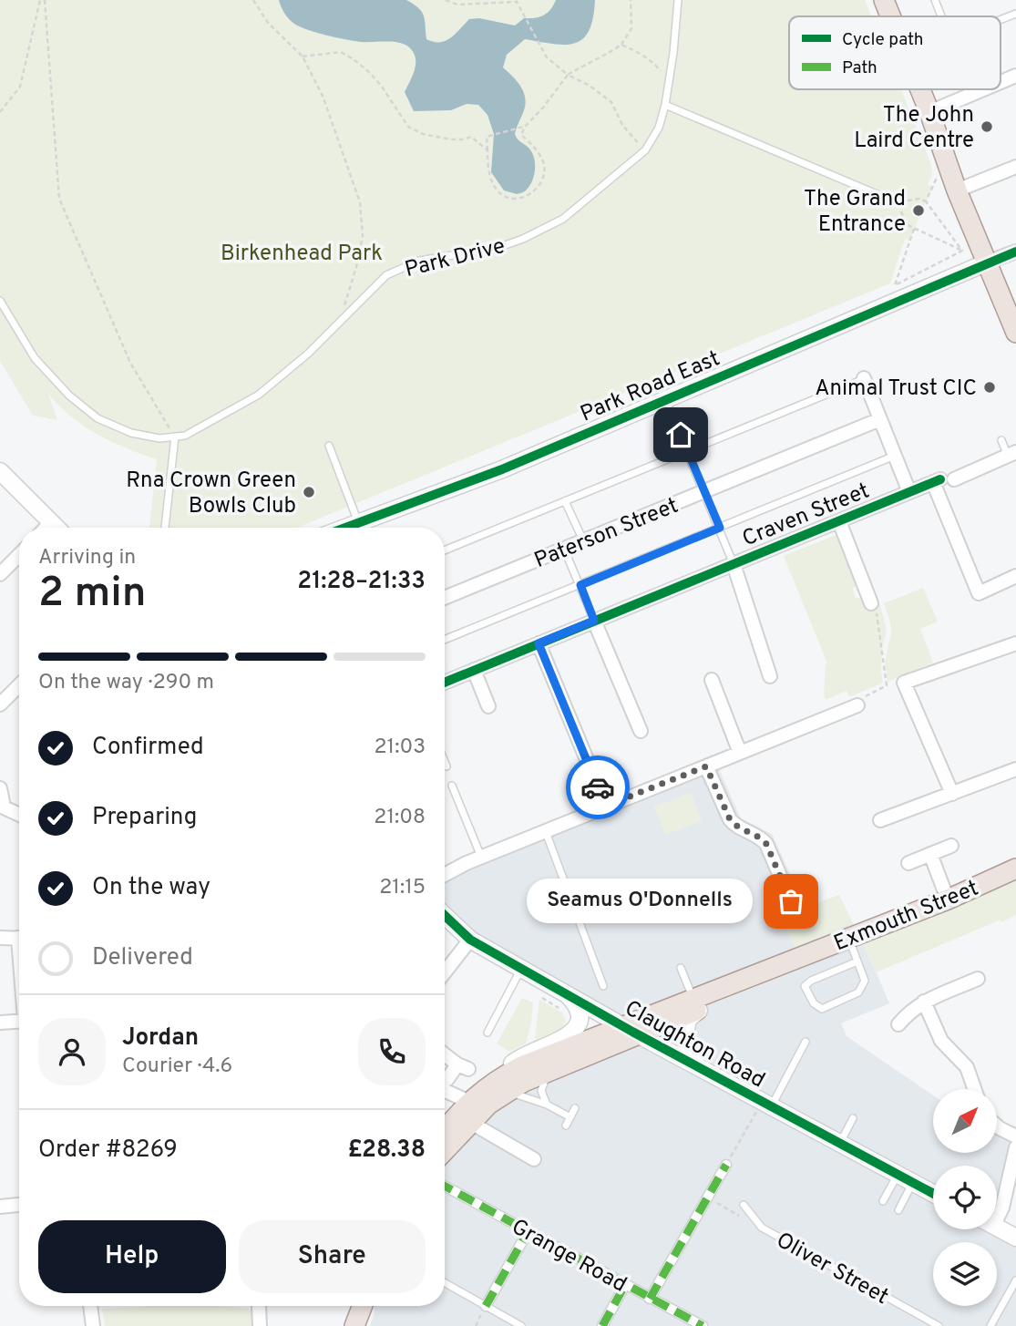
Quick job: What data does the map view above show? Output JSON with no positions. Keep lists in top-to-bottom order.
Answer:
{
  "streets": {
    "main road": ["Exmouth Street"],
    "street": [
      "Park Road East",
      "Craven Street",
      "Paterson Street",
      "Claughton Road",
      "Grange Road"
    ],
    "lane": ["Park Drive", "Oliver Street"]
  },
  "crossings": [
    ["Exmouth Street", "Claughton Road"]
  ],
  "parks": ["Birkenhead Park"],
  "places": [
    "The John Laird Centre",
    "The Grand Entrance",
    "Animal Trust CIC",
    "Rna Crown Green Bowls Club",
    "Seamus O'Donnells"
  ],
  "legend": ["Cycle path", "Path"],
  "north": "top right",
  "page": {
    "heading": ["2 min", "Arriving in", "21:28–21:33"],
    "panel": [
      "Jordan",
      "Courier · 4.6",
      "Order #8269",
      "£28.38"
    ],
    "bar": "On the way · 290 m",
    "list": [
      ["Confirmed", "21:03"],
      ["Preparing", "21:08"],
      ["On the way", "21:15"],
      "Delivered"
    ],
    "bubble": "Seamus O'Donnells",
    "buttons": ["Help", "Share"]
  }
}
